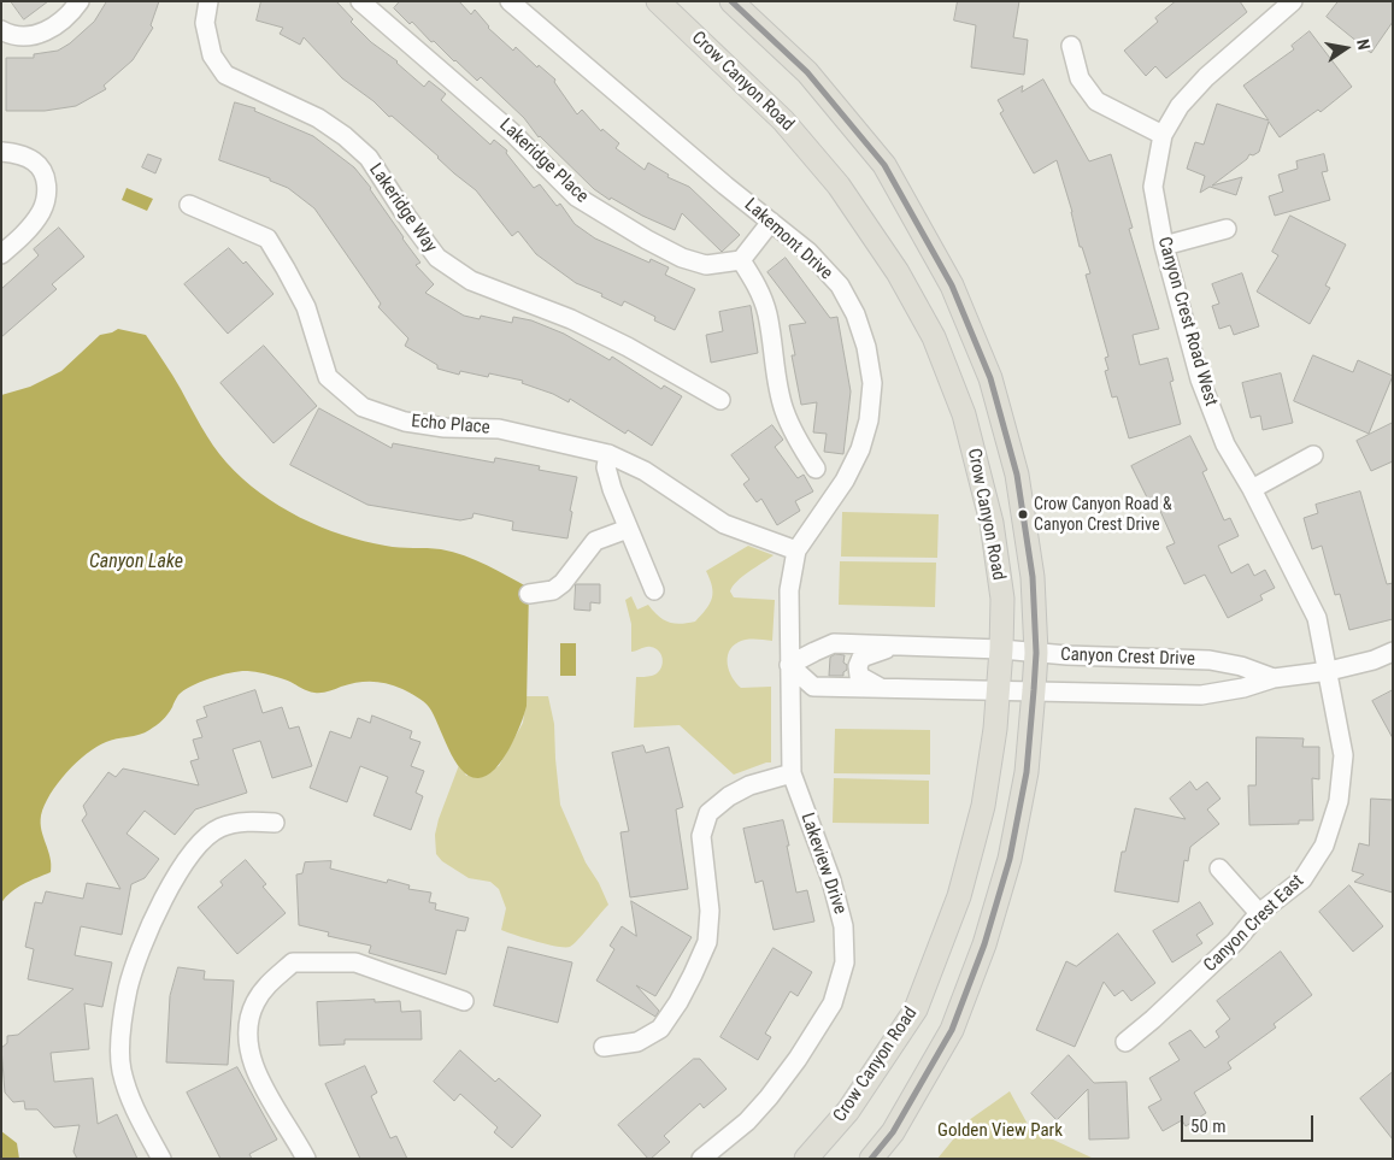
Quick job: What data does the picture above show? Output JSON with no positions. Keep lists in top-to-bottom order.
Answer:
{
  "streets": {
    "main road": ["Crow Canyon Road"],
    "street": [
      "Lakeridge Place",
      "Lakeridge Way",
      "Lakemont Drive",
      "Canyon Crest Road West",
      "Echo Place",
      "Canyon Crest Drive",
      "Lakeview Drive",
      "Canyon Crest East"
    ]
  },
  "crossings": [
    ["Crow Canyon Road", "Canyon Crest Drive"],
    ["Lakemont Drive", "Echo Place"],
    ["Lakemont Drive", "Canyon Crest Drive"],
    ["Lakemont Drive", "Lakeview Drive"],
    ["Canyon Crest Road West", "Canyon Crest Drive"],
    ["Canyon Crest Road West", "Canyon Crest East"],
    ["Canyon Crest Drive", "Lakeview Drive"],
    ["Canyon Crest Drive", "Canyon Crest East"]
  ],
  "water": ["Canyon Lake"],
  "parks": ["Golden View Park"],
  "places": ["Crow Canyon Road & Canyon Crest Drive"],
  "scale_bar": "50 m",
  "north": "right"
}
